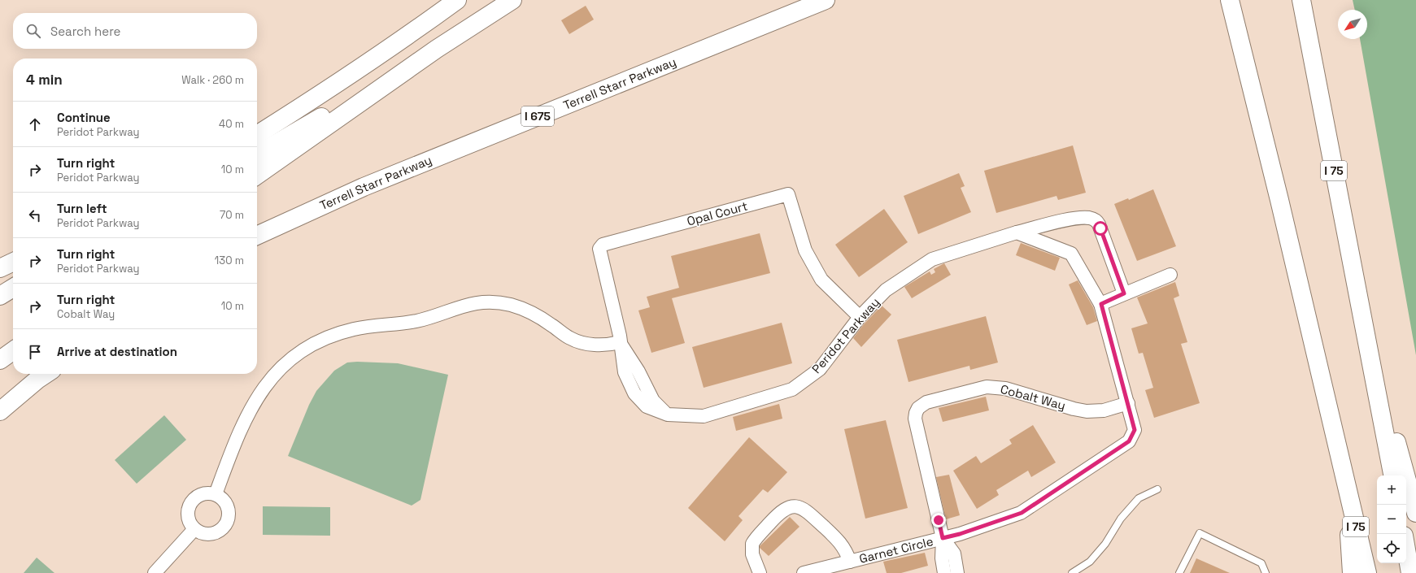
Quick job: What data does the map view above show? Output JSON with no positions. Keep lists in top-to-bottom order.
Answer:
{
  "streets": {
    "highway": ["Terrell Starr Parkway", "I 675", "I 75"],
    "street": [
      "Opal Court",
      "Peridot Parkway",
      "Cobalt Way",
      "Garnet Circle"
    ]
  },
  "crossings": [
    ["Opal Court", "Peridot Parkway"],
    ["Cobalt Way", "Garnet Circle"]
  ],
  "north": "bottom left",
  "page": {
    "search": "Search here",
    "heading": ["4 min", "Walk · 260 m"],
    "list": [
      ["Continue", "Peridot Parkway", "40 m"],
      ["Turn right", "Peridot Parkway", "10 m"],
      ["Turn left", "Peridot Parkway", "70 m"],
      ["Turn right", "Peridot Parkway", "130 m"],
      ["Turn right", "Cobalt Way", "10 m"],
      "Arrive at destination"
    ],
    "map_buttons": ["+", "−"]
  }
}
